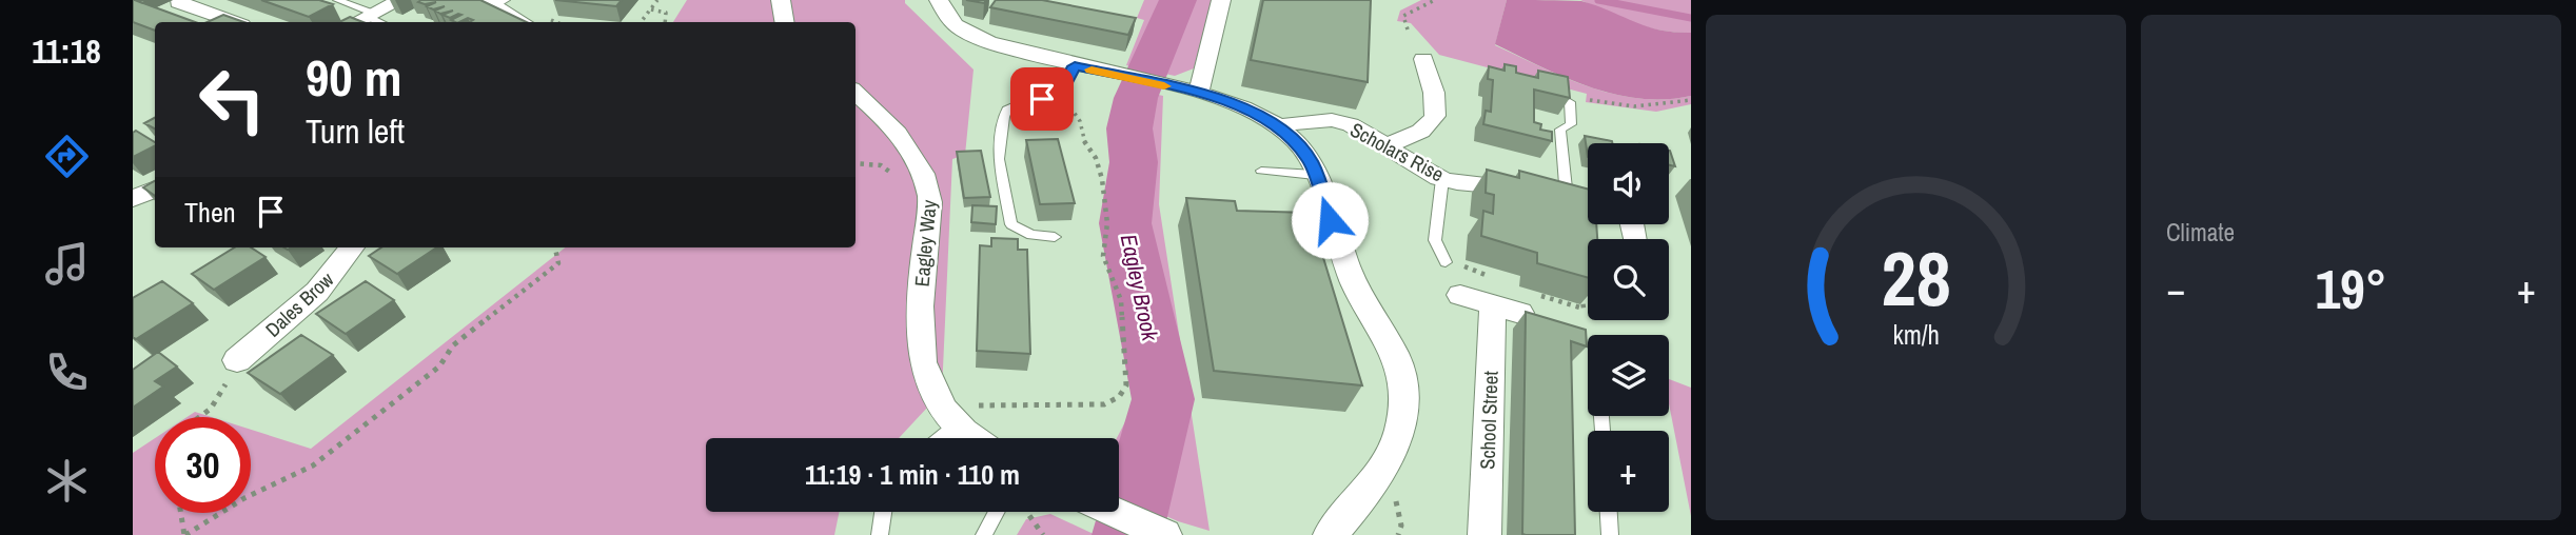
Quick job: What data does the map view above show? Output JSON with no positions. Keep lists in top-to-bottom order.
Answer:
{
  "streets": {
    "street": [
      "Scholars Rise",
      "Eagley Way",
      "Dales Brow",
      "School Street"
    ]
  },
  "water": ["Eagley Brook"],
  "page": {
    "tabs": "11:18",
    "tile": "Climate",
    "turn": ["90 m", "Turn left"],
    "map_buttons": "+",
    "then": "Then",
    "heat": ["−", "19°", "+"],
    "limit": "30",
    "trip": "11:19 · 1 min · 110 m",
    "gauge": ["28", "km/h"]
  }
}
